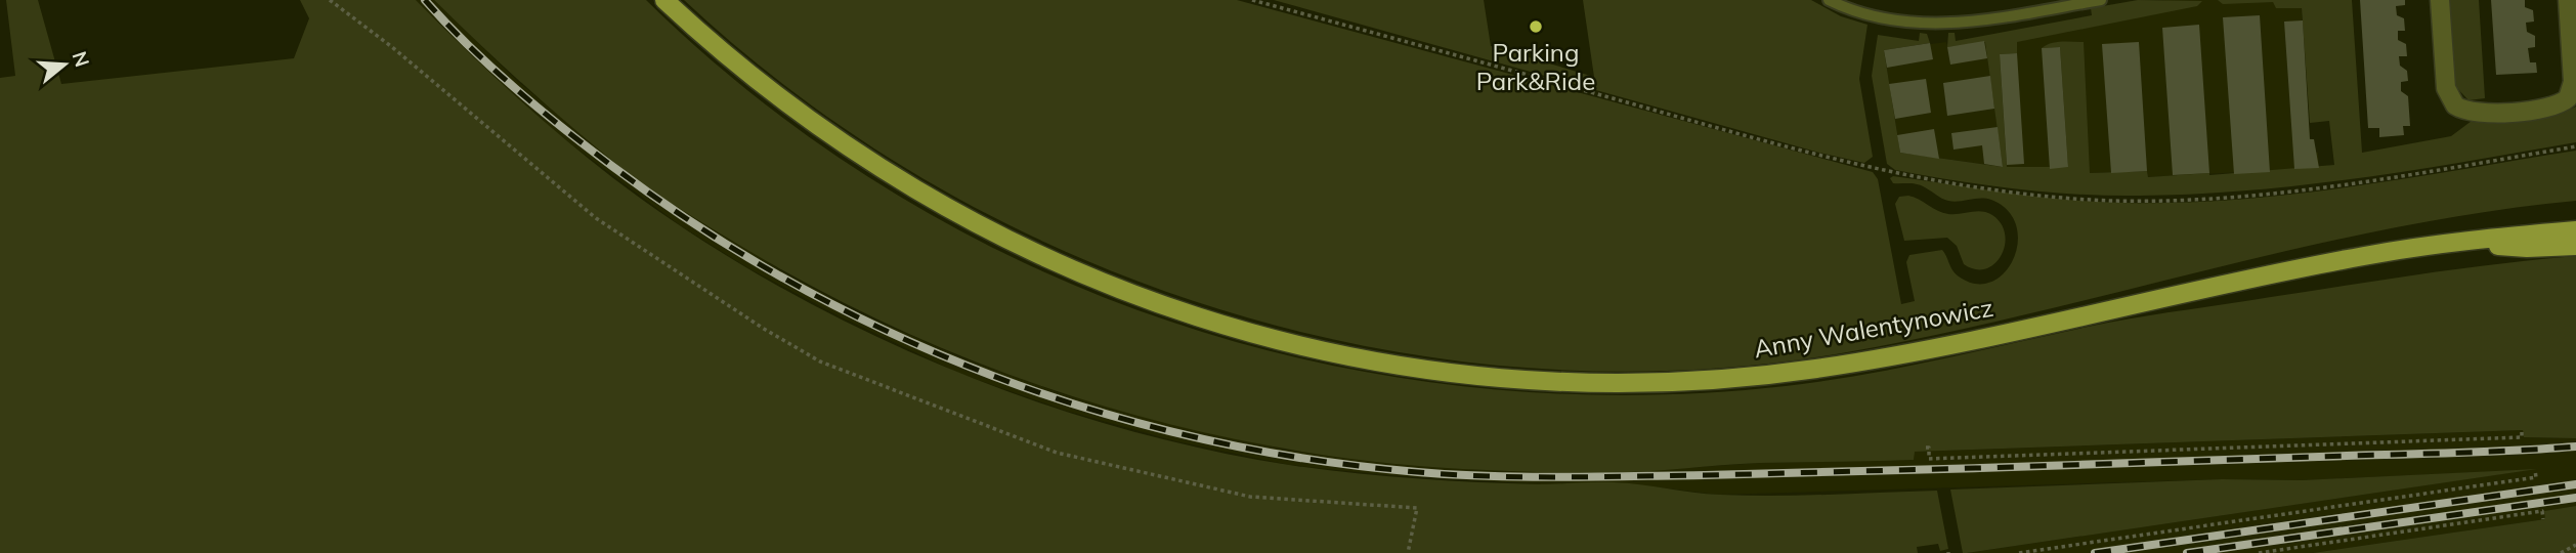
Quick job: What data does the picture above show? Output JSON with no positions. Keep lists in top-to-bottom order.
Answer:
{
  "streets": {
    "main road": ["Anny Walentynowicz"]
  },
  "places": ["Parking Park&Ride"],
  "north": "right"
}
